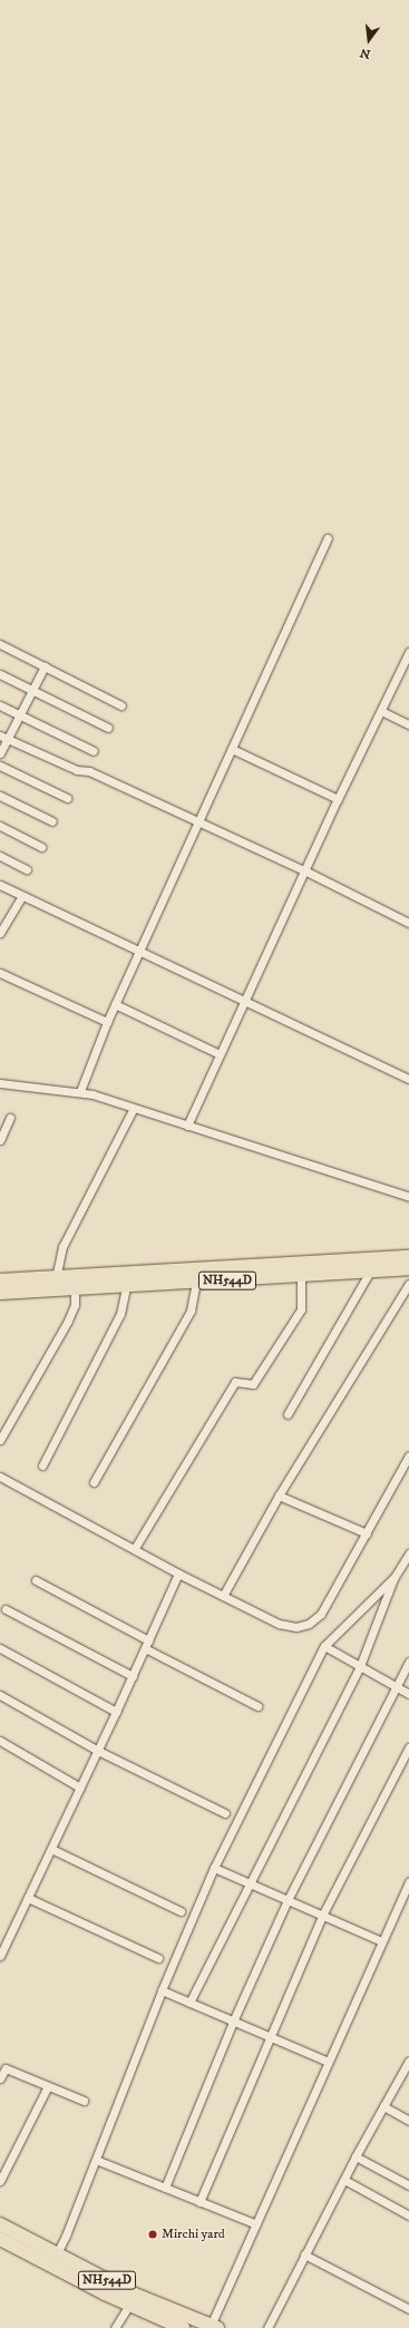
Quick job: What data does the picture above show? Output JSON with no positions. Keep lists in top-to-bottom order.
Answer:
{
  "streets": {
    "highway": ["NH544D"]
  },
  "places": ["Mirchi yard"],
  "north": "bottom"
}
